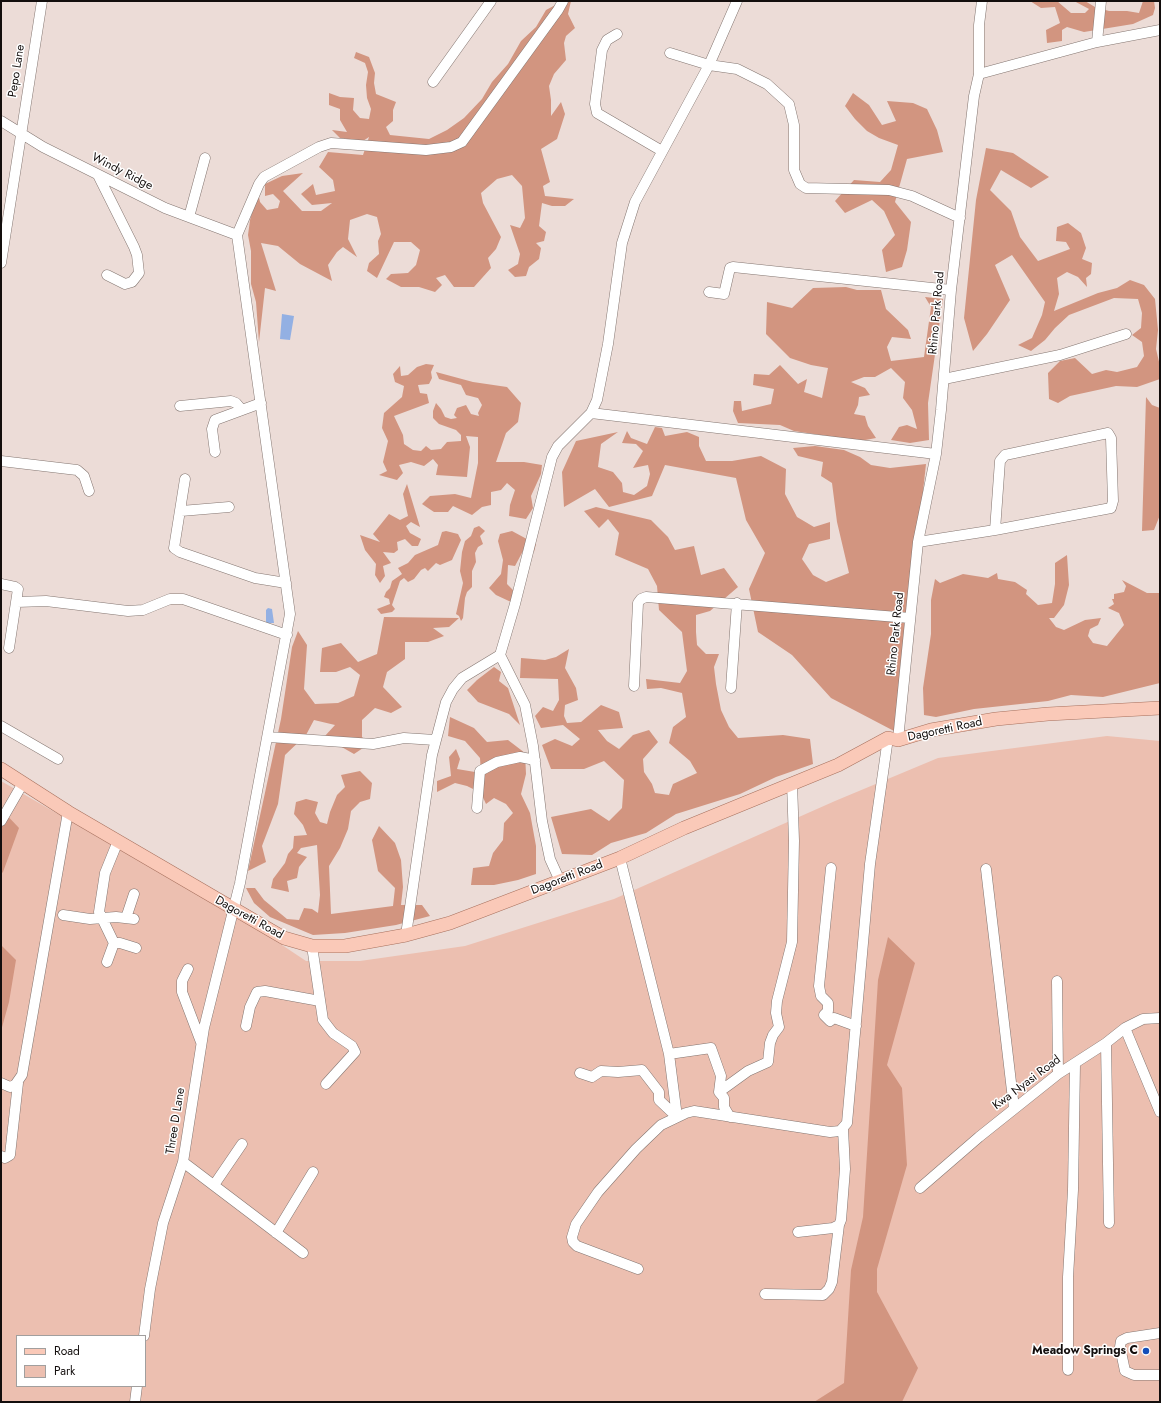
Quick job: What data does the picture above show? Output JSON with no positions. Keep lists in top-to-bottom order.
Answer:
{
  "streets": {
    "main road": ["Dagoretti Road"],
    "street": [
      "Pepo Lane",
      "Windy Ridge",
      "Rhino Park Road",
      "Kwa Nyasi Road",
      "Three D Lane"
    ]
  },
  "crossings": [
    ["Pepo Lane", "Windy Ridge"],
    ["Windy Ridge", "Three D Lane"],
    ["Rhino Park Road", "Dagoretti Road"],
    ["Dagoretti Road", "Three D Lane"]
  ],
  "places": ["Meadow Springs C"],
  "legend": ["Road", "Park"]
}
